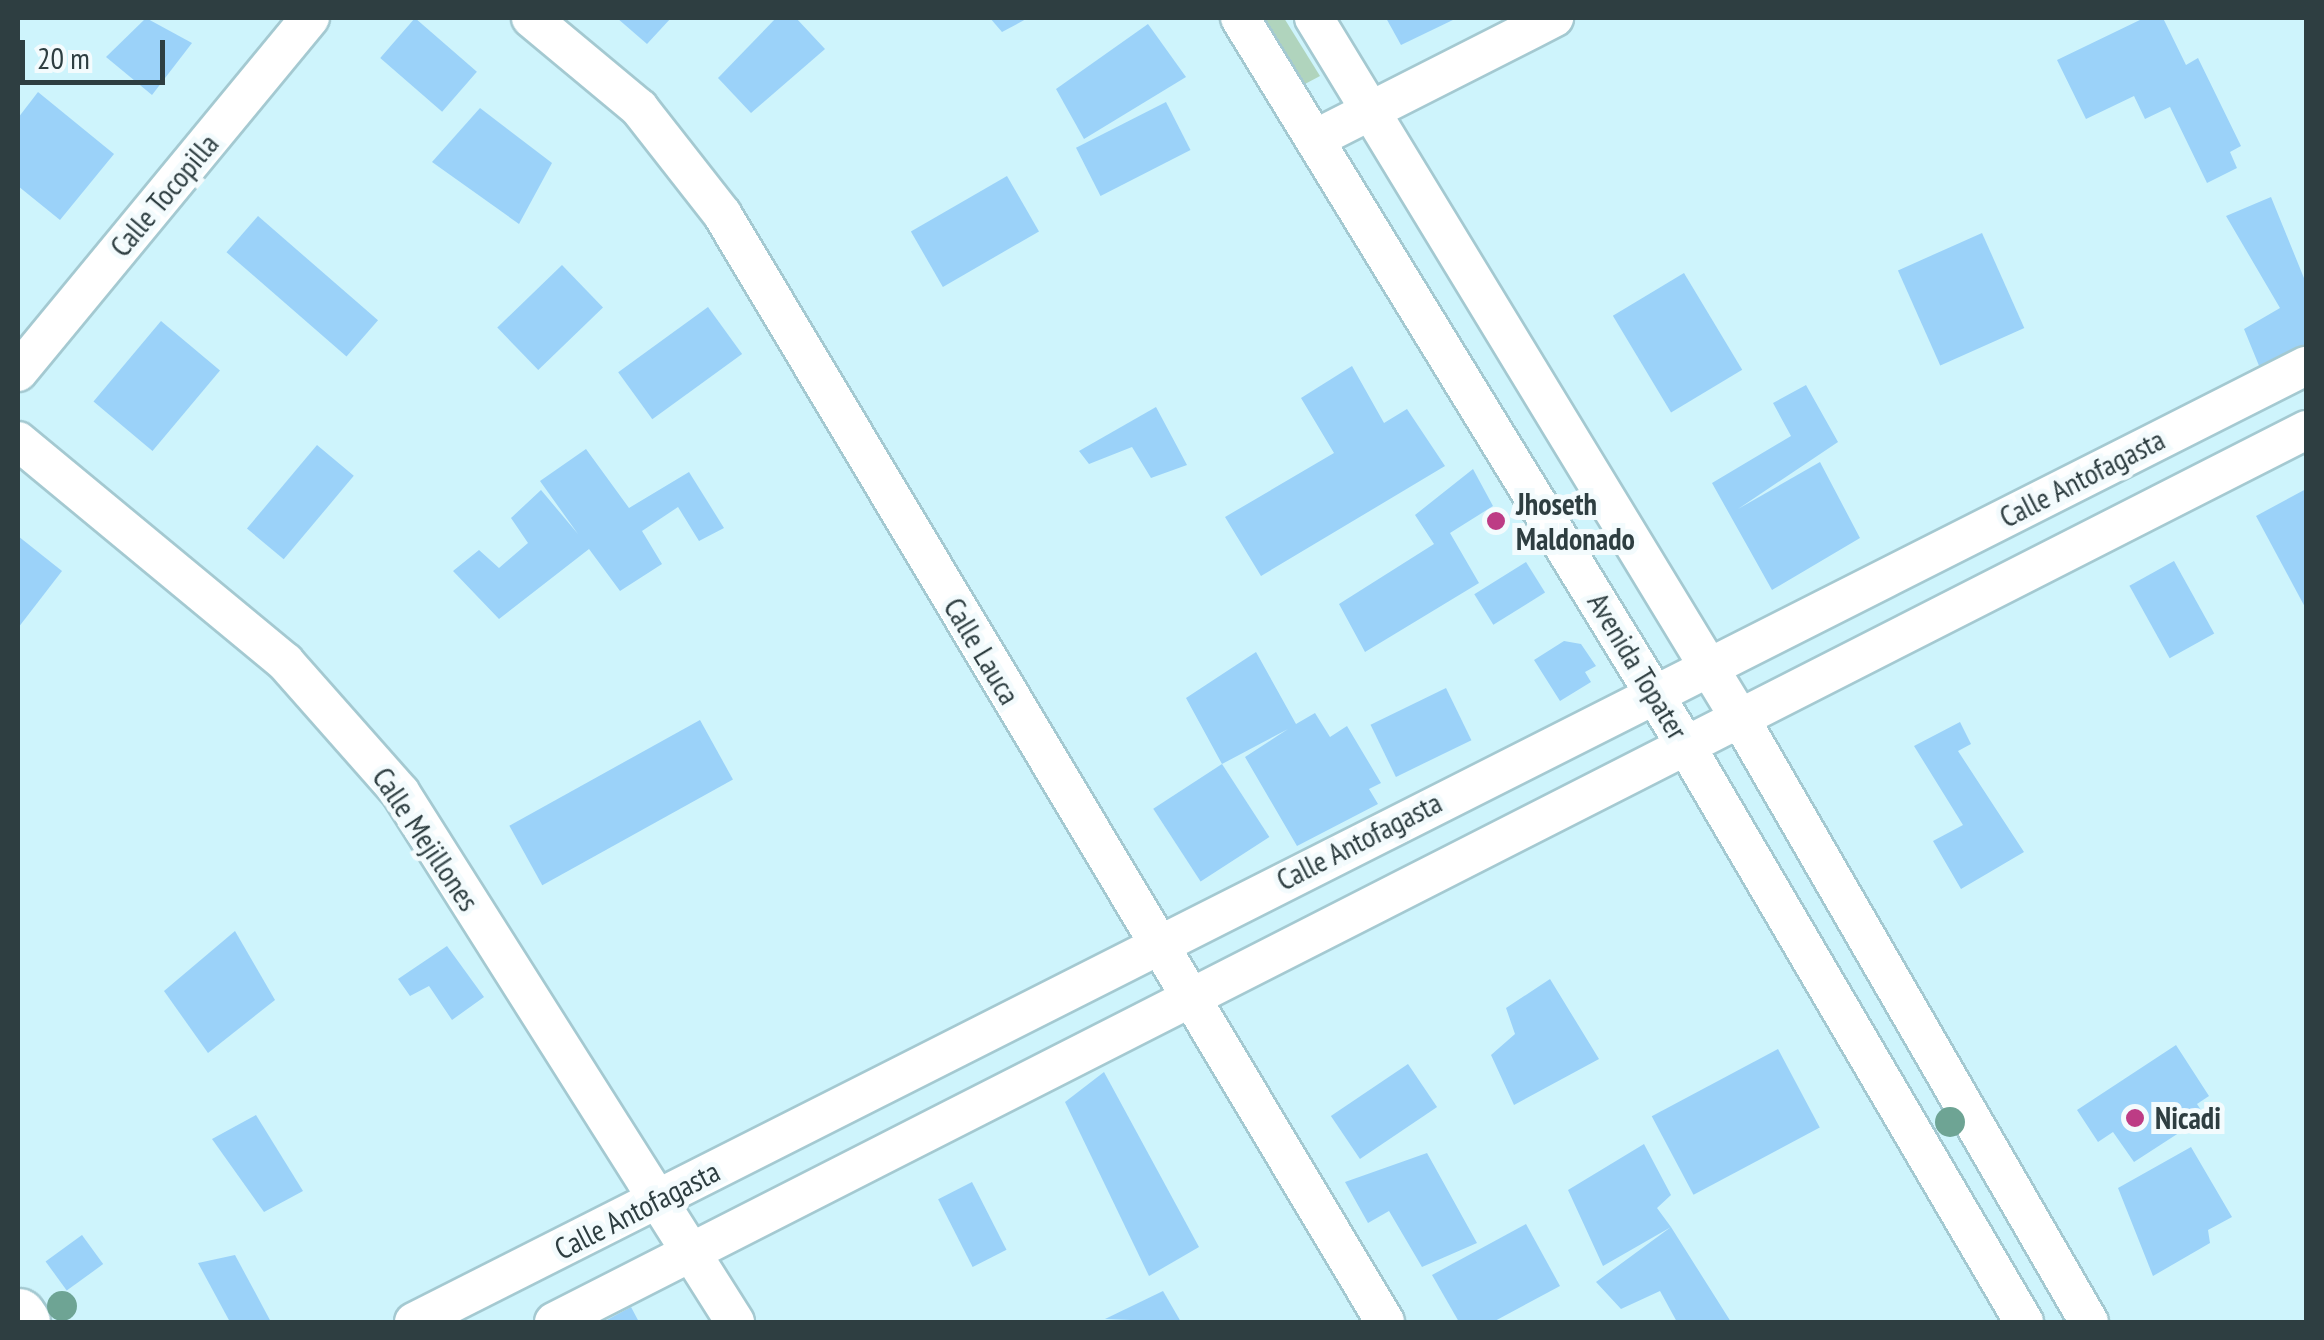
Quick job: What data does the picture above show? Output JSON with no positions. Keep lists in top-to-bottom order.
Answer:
{
  "streets": {
    "street": [
      "Calle Tocopilla",
      "Calle Antofagasta",
      "Calle Lauca",
      "Avenida Topater",
      "Calle Mejillones"
    ]
  },
  "crossings": [
    ["Calle Antofagasta", "Calle Lauca"],
    ["Calle Antofagasta", "Avenida Topater"],
    ["Calle Antofagasta", "Calle Mejillones"]
  ],
  "places": ["Jhoseth Maldonado", "Nicadi"],
  "scale_bar": "20 m"
}
